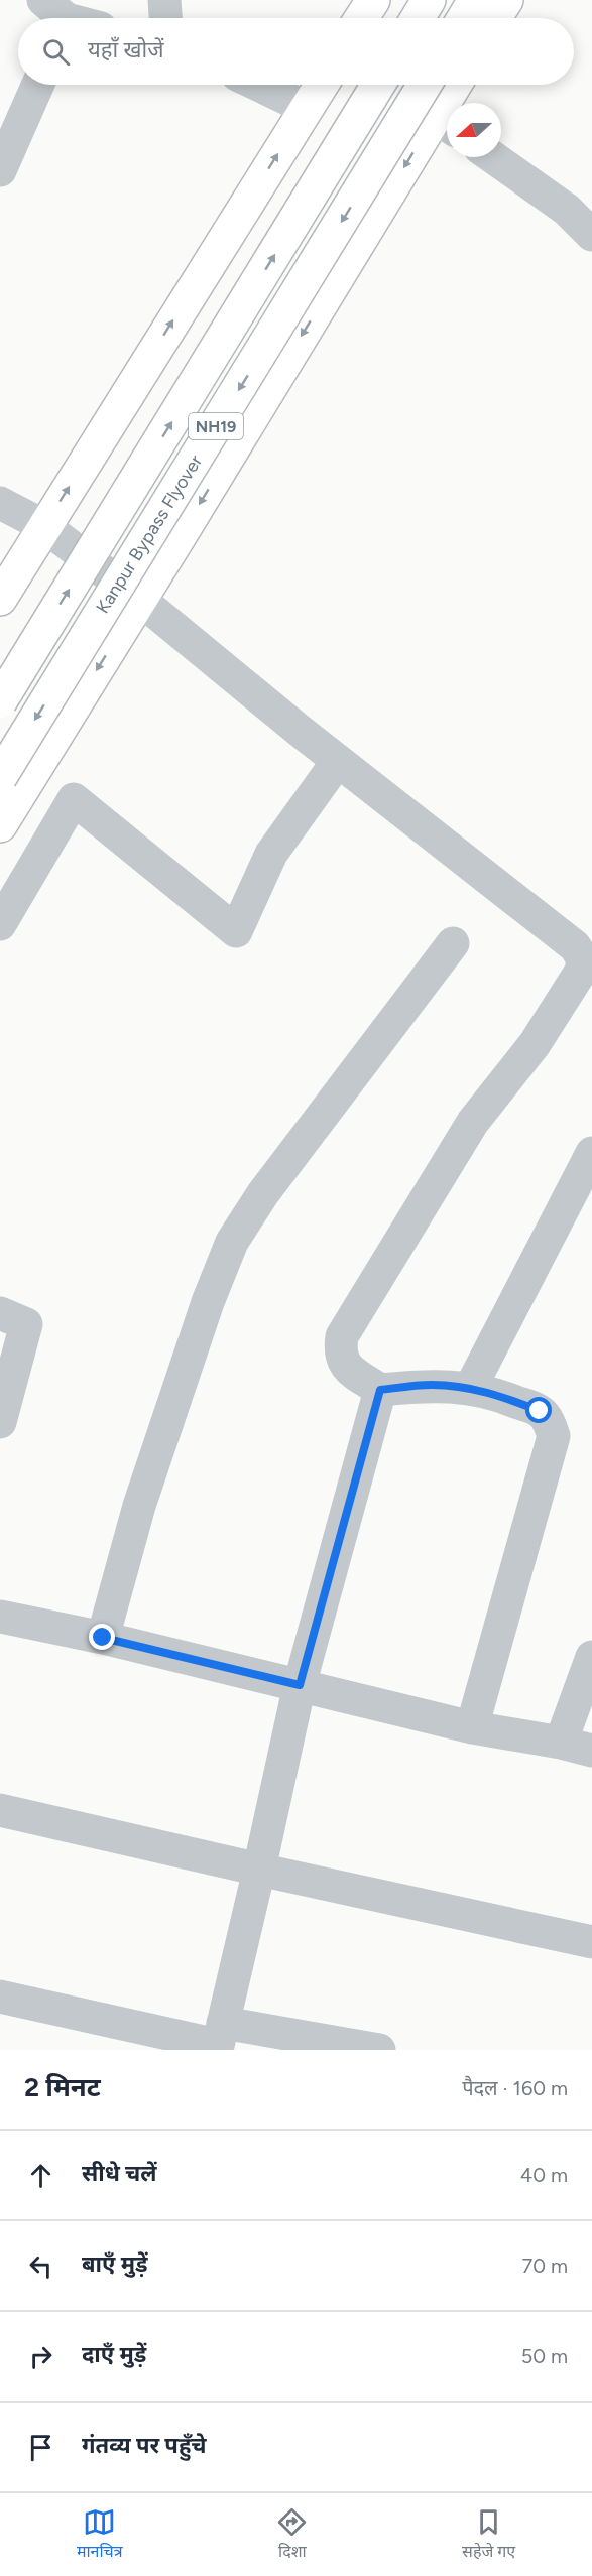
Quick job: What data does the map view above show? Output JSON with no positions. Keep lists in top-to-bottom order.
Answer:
{
  "streets": {
    "main road": ["NH19", "Kanpur Bypass Flyover"]
  },
  "north": "left",
  "page": {
    "search": "यहाँ खोजें",
    "heading": ["2 मिनट", "पैदल · 160 m"],
    "list": [
      ["सीधे चलें", "40 m"],
      ["बाएँ मुड़ें", "70 m"],
      ["दाएँ मुड़ें", "50 m"],
      "गंतव्य पर पहुँचे"
    ],
    "nav": ["मानचित्र", "दिशा", "सहेजे गए"]
  }
}
